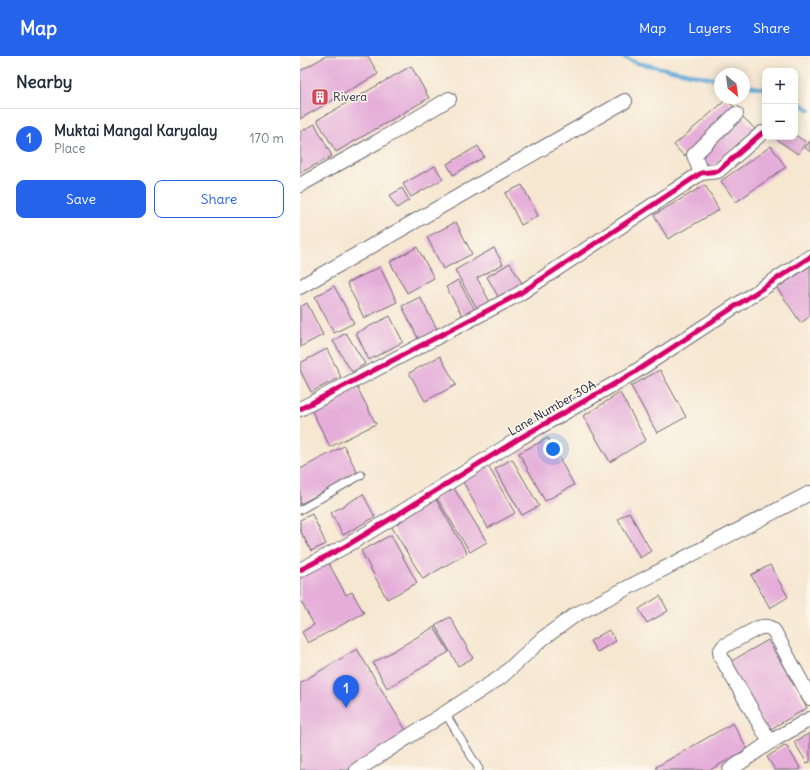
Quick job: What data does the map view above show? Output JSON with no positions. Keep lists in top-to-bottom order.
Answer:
{
  "streets": {
    "street": ["Lane Number 30A"]
  },
  "places": {
    "building": ["Rivera"]
  },
  "north": "bottom right",
  "page": {
    "header": "Map",
    "nav": ["Map", "Layers", "Share"],
    "heading": "Nearby",
    "map_buttons": ["+", "−"],
    "list": [
      {
        "mark": "1",
        "name": "Muktai Mangal Karyalay",
        "note": "Place",
        "value": "170 m"
      }
    ],
    "buttons": ["Save", "Share"],
    "pins": "1"
  }
}
